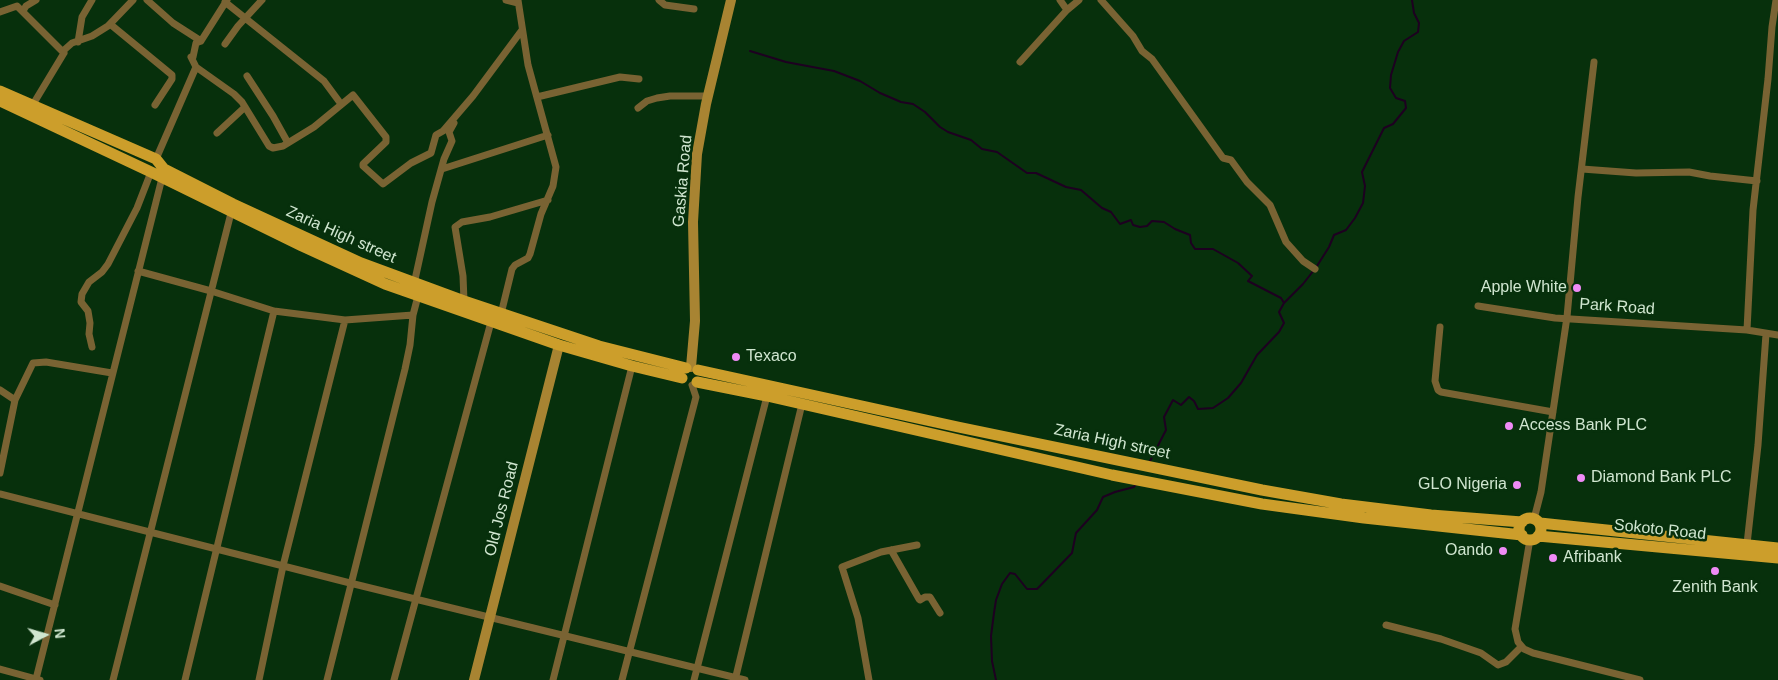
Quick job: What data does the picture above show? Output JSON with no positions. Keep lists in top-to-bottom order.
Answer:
{
  "streets": {
    "main road": [
      "Gaskia Road",
      "Zaria High street",
      "Old Jos Road",
      "Sokoto Road"
    ],
    "street": ["Park Road"]
  },
  "crossings": [
    ["Gaskia Road", "Zaria High street"],
    ["Zaria High street", "Park Road"],
    ["Zaria High street", "Old Jos Road"],
    ["Zaria High street", "Sokoto Road"],
    ["Park Road", "Sokoto Road"]
  ],
  "places": [
    "Apple White",
    "Texaco",
    "Access Bank PLC",
    "Diamond Bank PLC",
    "GLO Nigeria",
    "Oando",
    "Afribank",
    "Zenith Bank"
  ],
  "north": "right"
}
